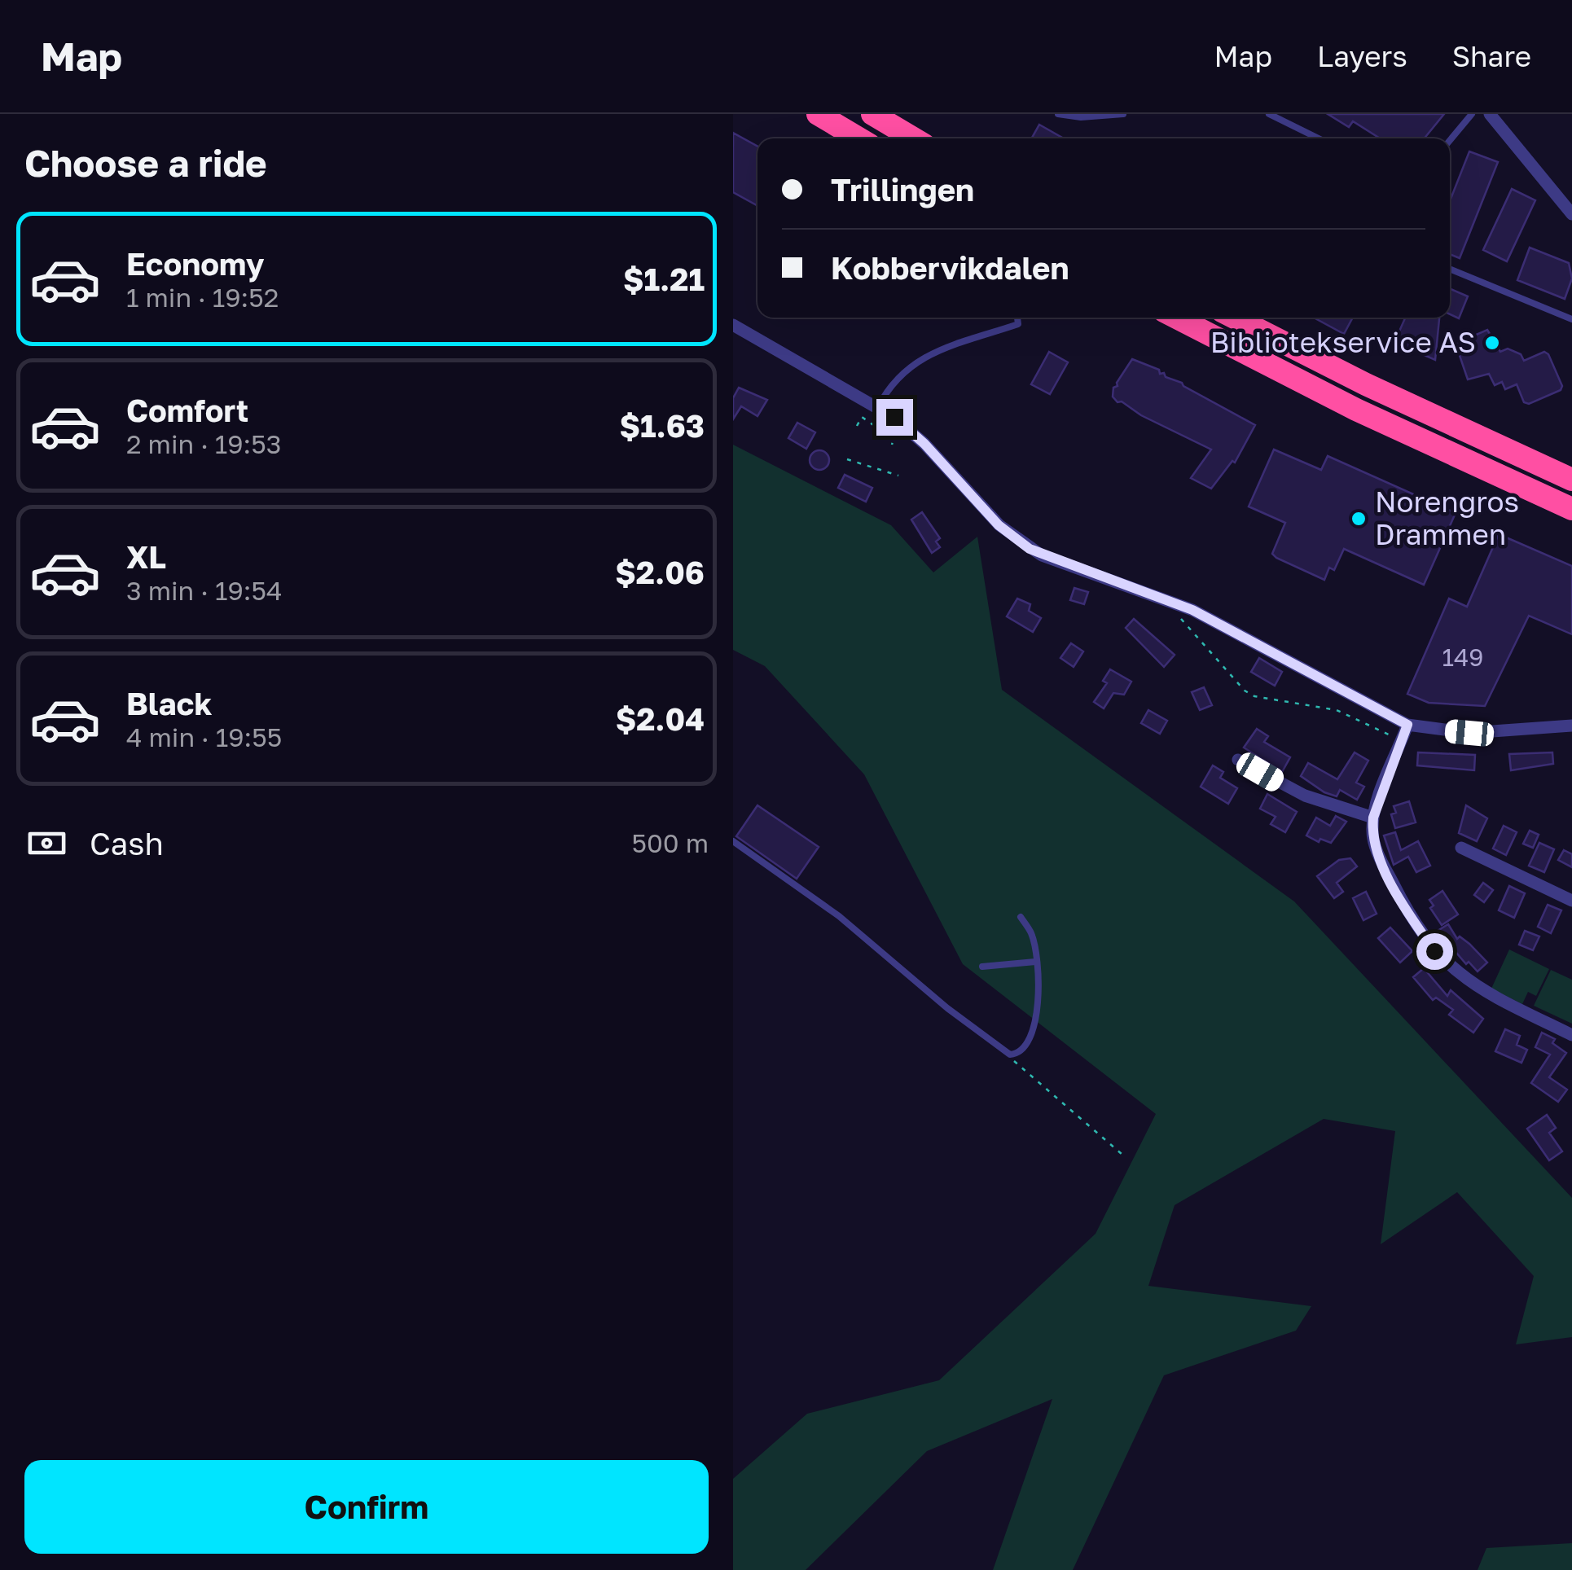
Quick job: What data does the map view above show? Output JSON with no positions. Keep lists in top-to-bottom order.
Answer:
{
  "places": ["Bibliotekservice AS", "Norengros Drammen"],
  "house_numbers": ["149"],
  "page": {
    "header": "Map",
    "nav": ["Map", "Layers", "Share"],
    "heading": "Choose a ride",
    "banner": ["Trillingen", "Kobbervikdalen"],
    "list": [
      {
        "name": "Economy",
        "note": "1 min · 19:52",
        "value": "$1.21"
      },
      {
        "name": "Comfort",
        "note": "2 min · 19:53",
        "value": "$1.63"
      },
      {
        "name": "XL",
        "note": "3 min · 19:54",
        "value": "$2.06"
      },
      {
        "name": "Black",
        "note": "4 min · 19:55",
        "value": "$2.04"
      }
    ],
    "pay": ["Cash", "500 m"],
    "buttons": "Confirm"
  }
}
